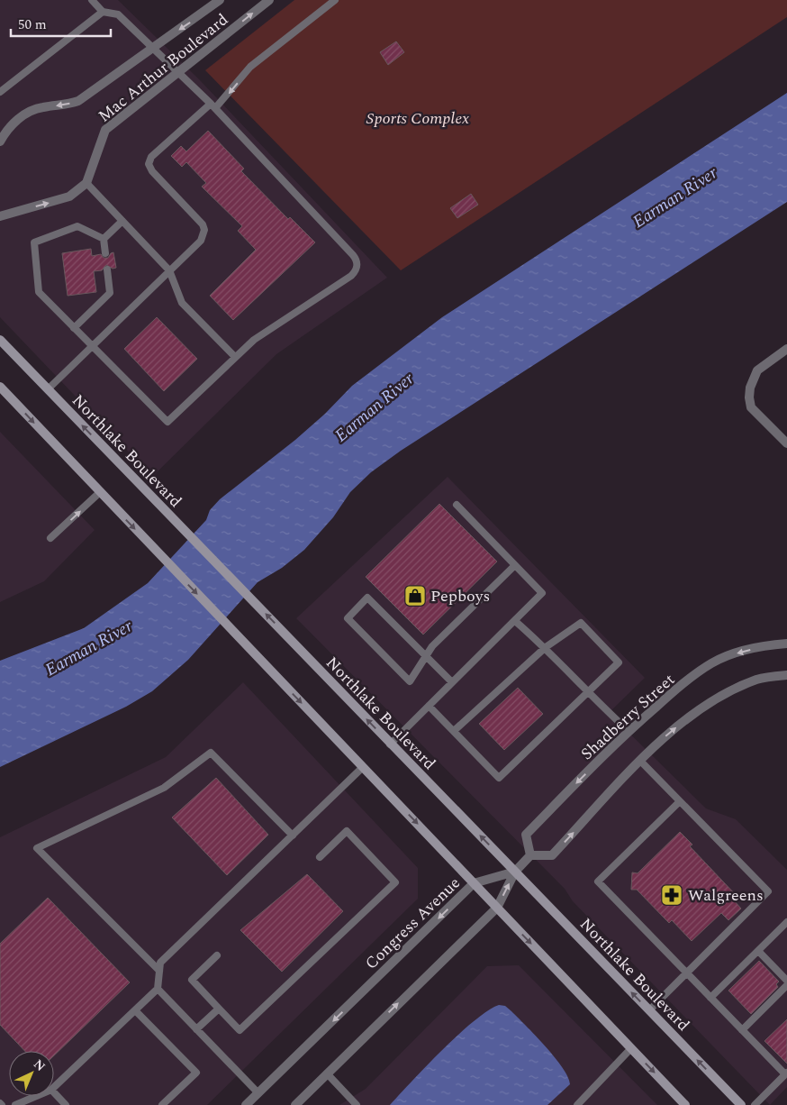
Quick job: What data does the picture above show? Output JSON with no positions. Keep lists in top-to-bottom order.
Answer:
{
  "streets": {
    "main road": ["Northlake Boulevard"],
    "street": ["Mac Arthur Boulevard", "Shadberry Street", "Congress Avenue"]
  },
  "crossings": [
    ["Northlake Boulevard", "Congress Avenue"]
  ],
  "water": ["Earman River"],
  "parks": ["Sports Complex"],
  "places": {
    "shop": ["Pepboys"],
    "pharmacy": ["Walgreens"]
  },
  "scale_bar": "50 m",
  "north": "top right"
}
